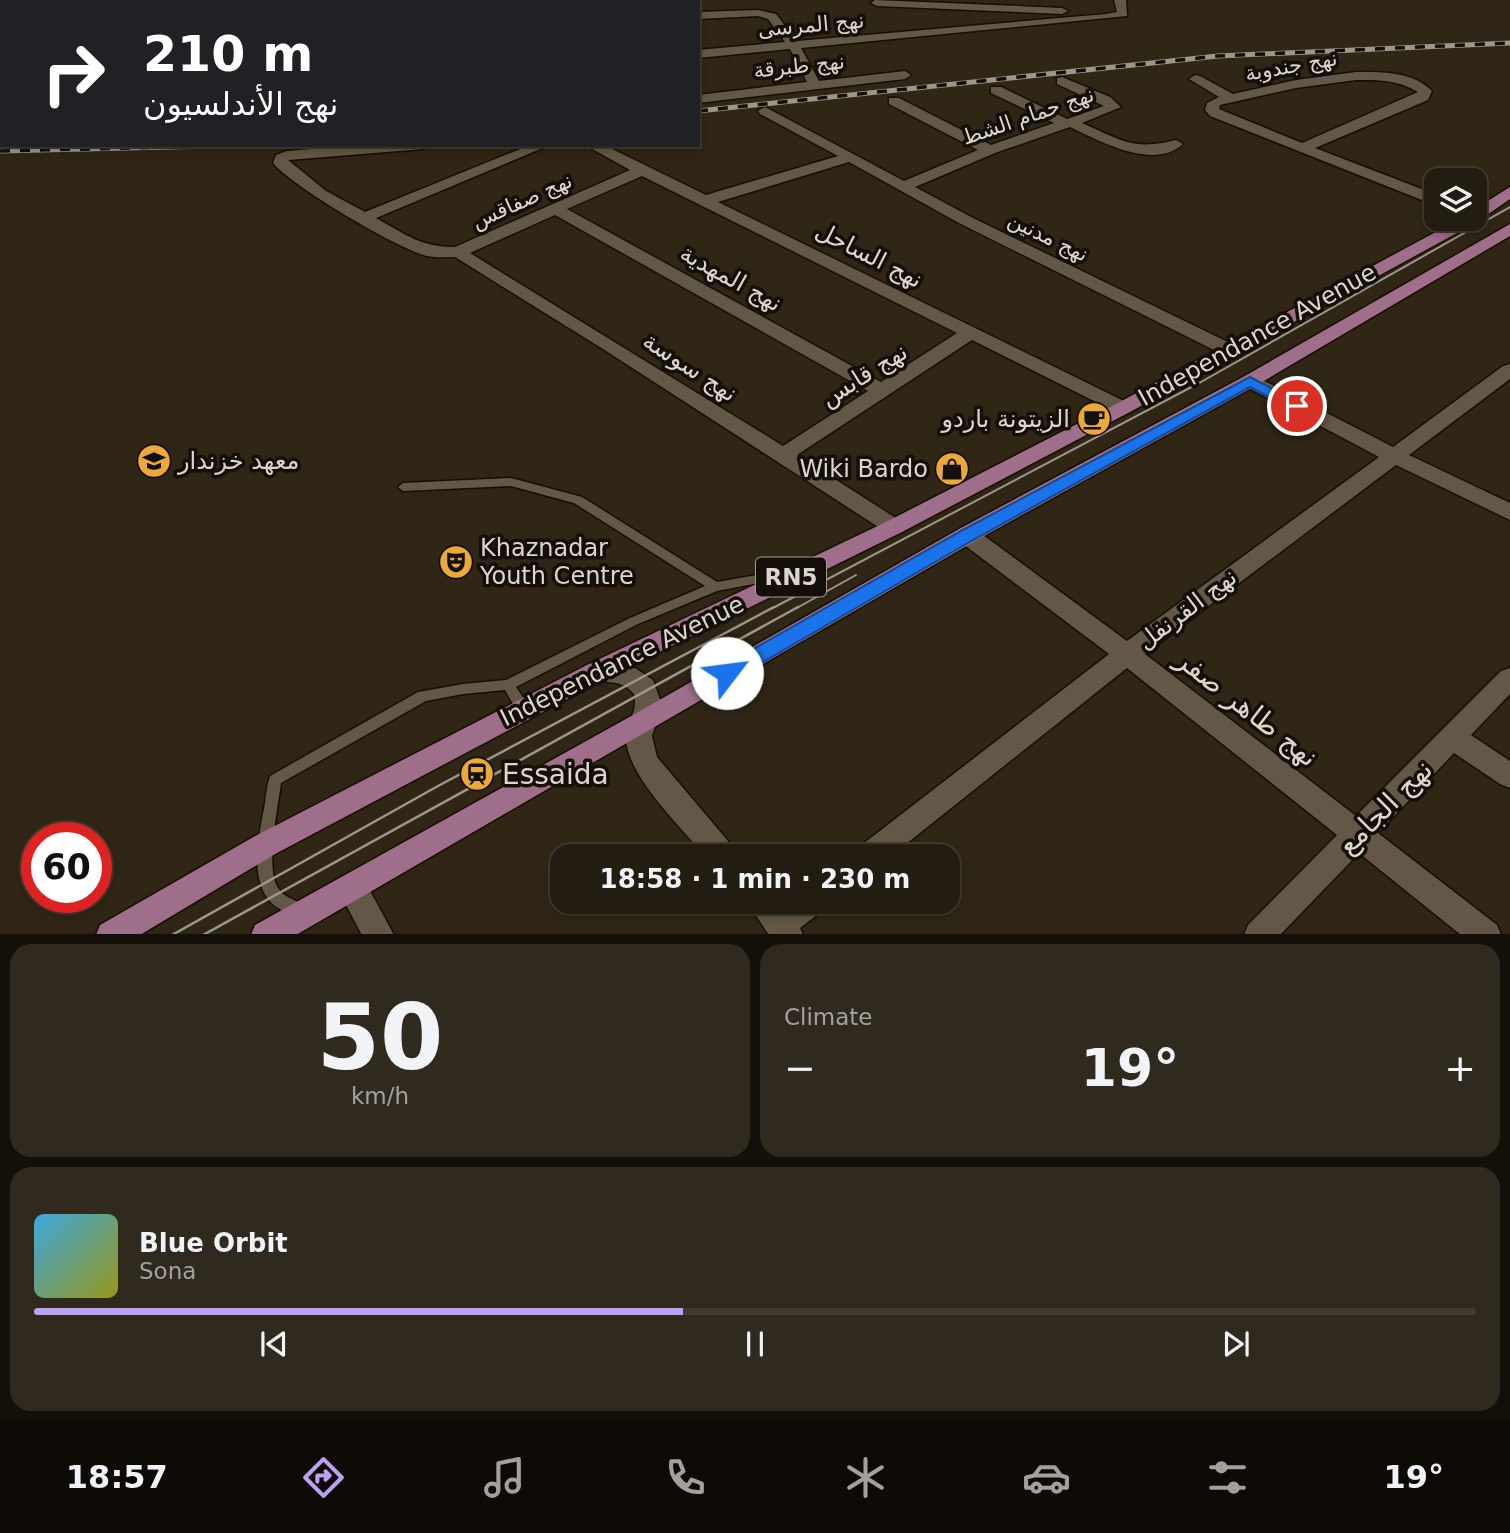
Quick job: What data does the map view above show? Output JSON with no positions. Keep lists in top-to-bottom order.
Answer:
{
  "streets": {
    "main road": ["Independance Avenue", "RN5"],
    "street": [
      "نهج المرسى",
      "نهج طبرقة",
      "نهج جندوبة",
      "نهج حمام الشط",
      "نهج صفاقس",
      "نهج مدنين",
      "نهج الساحل",
      "نهج المهدية",
      "نهج سوسة",
      "نهج قابس",
      "نهج القرنفل",
      "نهج طاهر صفر",
      "نهج الجامع"
    ]
  },
  "crossings": [
    ["نهج حمام الشط", "نهج مدنين"],
    ["نهج صفاقس", "نهج الساحل"],
    ["نهج صفاقس", "نهج المهدية"],
    ["نهج صفاقس", "نهج سوسة"],
    ["نهج مدنين", "Independance Avenue"],
    ["نهج الساحل", "Independance Avenue"],
    ["نهج الساحل", "نهج قابس"],
    ["نهج المهدية", "نهج قابس"],
    ["Independance Avenue", "نهج سوسة"],
    ["Independance Avenue", "نهج طاهر صفر"],
    ["نهج سوسة", "نهج قابس"],
    ["نهج القرنفل", "نهج طاهر صفر"],
    ["نهج طاهر صفر", "نهج الجامع"]
  ],
  "places": {
    "cafe": ["الزيتونة باردو"],
    "school or university": ["معهد خزندار"],
    "shop": ["Wiki Bardo"],
    "theatre": ["Khaznadar Youth Centre"],
    "station": ["Essaida"]
  },
  "page": {
    "turn": ["210 m", "نهج الأندلسيون"],
    "limit": "60",
    "trip": "18:58 · 1 min · 230 m",
    "tile": [
      ["50", "km/h"],
      "Climate"
    ],
    "heat": ["−", "19°", "+"],
    "song": ["Blue Orbit", "Sona"],
    "tabs": ["18:57", "19°"]
  }
}
